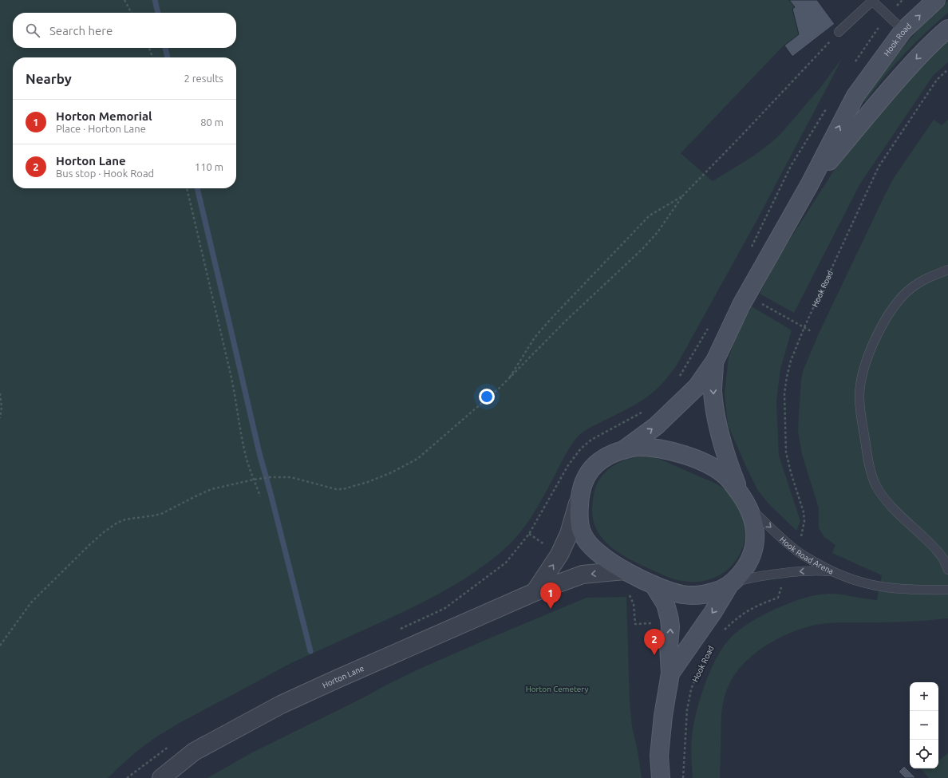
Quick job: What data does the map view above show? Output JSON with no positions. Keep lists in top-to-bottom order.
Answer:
{
  "streets": {
    "main road": ["Hook Road"],
    "street": ["Horton Lane"],
    "lane": ["Hook Road Arena"]
  },
  "parks": ["Horton Cemetery"],
  "page": {
    "search": "Search here",
    "heading": ["Nearby", "2 results"],
    "list": [
      {
        "mark": "1",
        "name": "Horton Memorial",
        "note": "Place · Horton Lane",
        "value": "80 m"
      },
      {
        "mark": "2",
        "name": "Horton Lane",
        "note": "Bus stop · Hook Road",
        "value": "110 m"
      }
    ],
    "pins": ["1", "2"],
    "map_buttons": ["+", "−"]
  }
}
